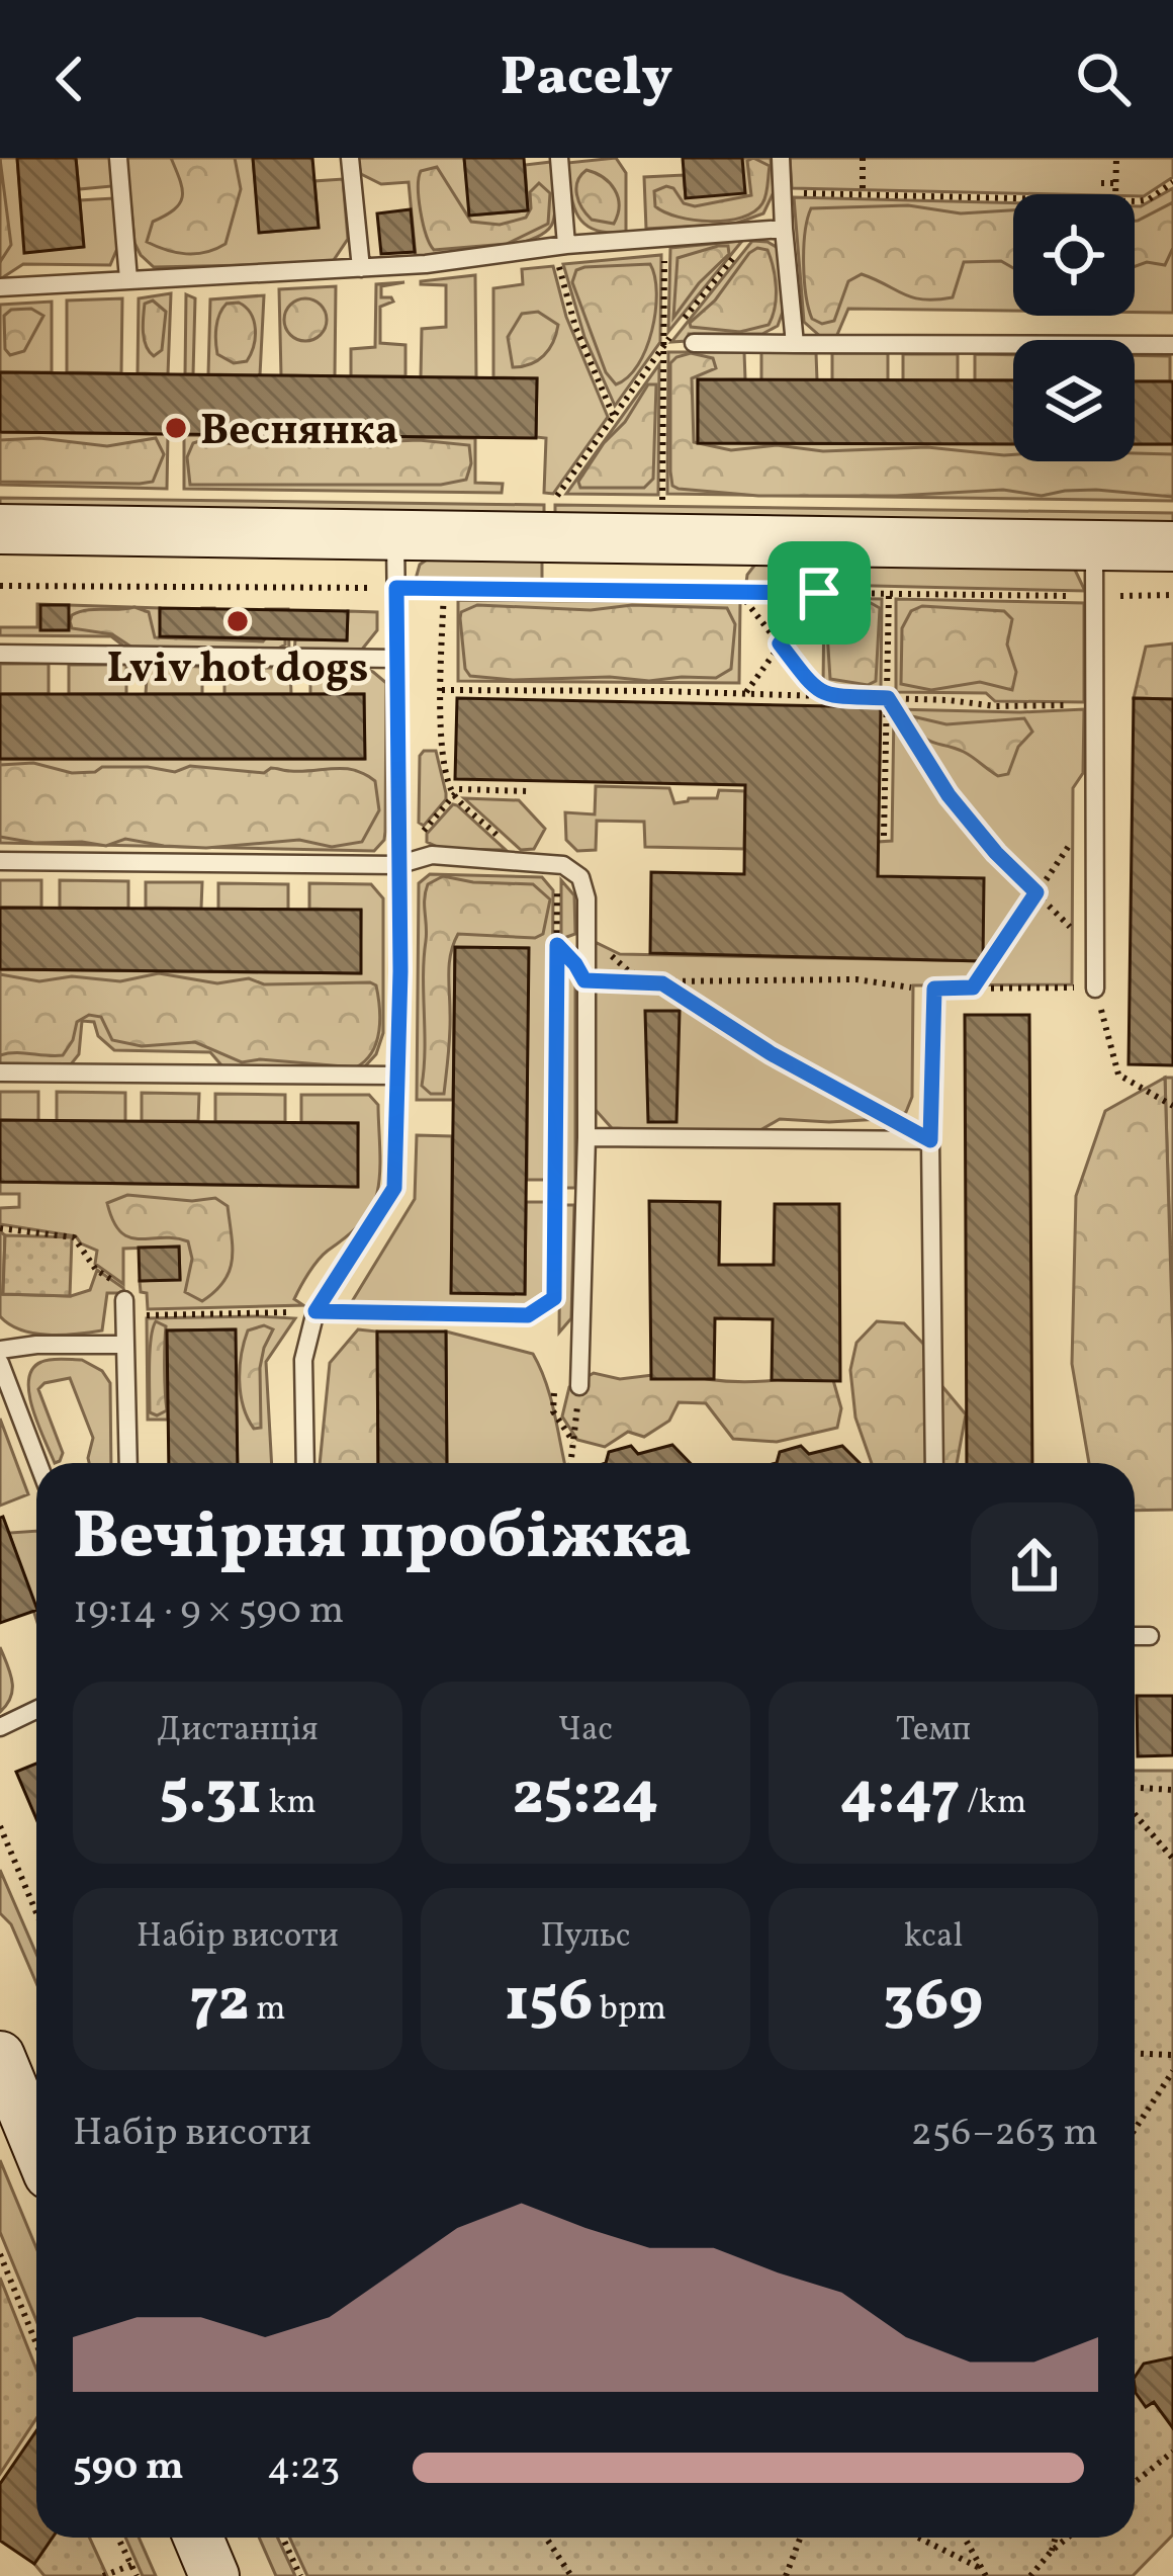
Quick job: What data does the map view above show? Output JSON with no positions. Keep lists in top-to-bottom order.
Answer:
{
  "places": ["Веснянка", "Lviv hot dogs"],
  "page": {
    "header": "Pacely",
    "heading": ["Вечірня пробіжка", "19:14 · 9 × 590 m"],
    "stats": [
      ["Дистанція", "5.31 km"],
      ["Час", "25:24"],
      ["Темп", "4:47 /km"],
      ["Набір висоти", "72 m"],
      ["Пульс", "156 bpm"],
      ["kcal", "369"]
    ],
    "chart": ["Набір висоти", "256–263 m"],
    "list": [
      {
        "name": "590 m",
        "note": "4:23"
      }
    ]
  }
}
